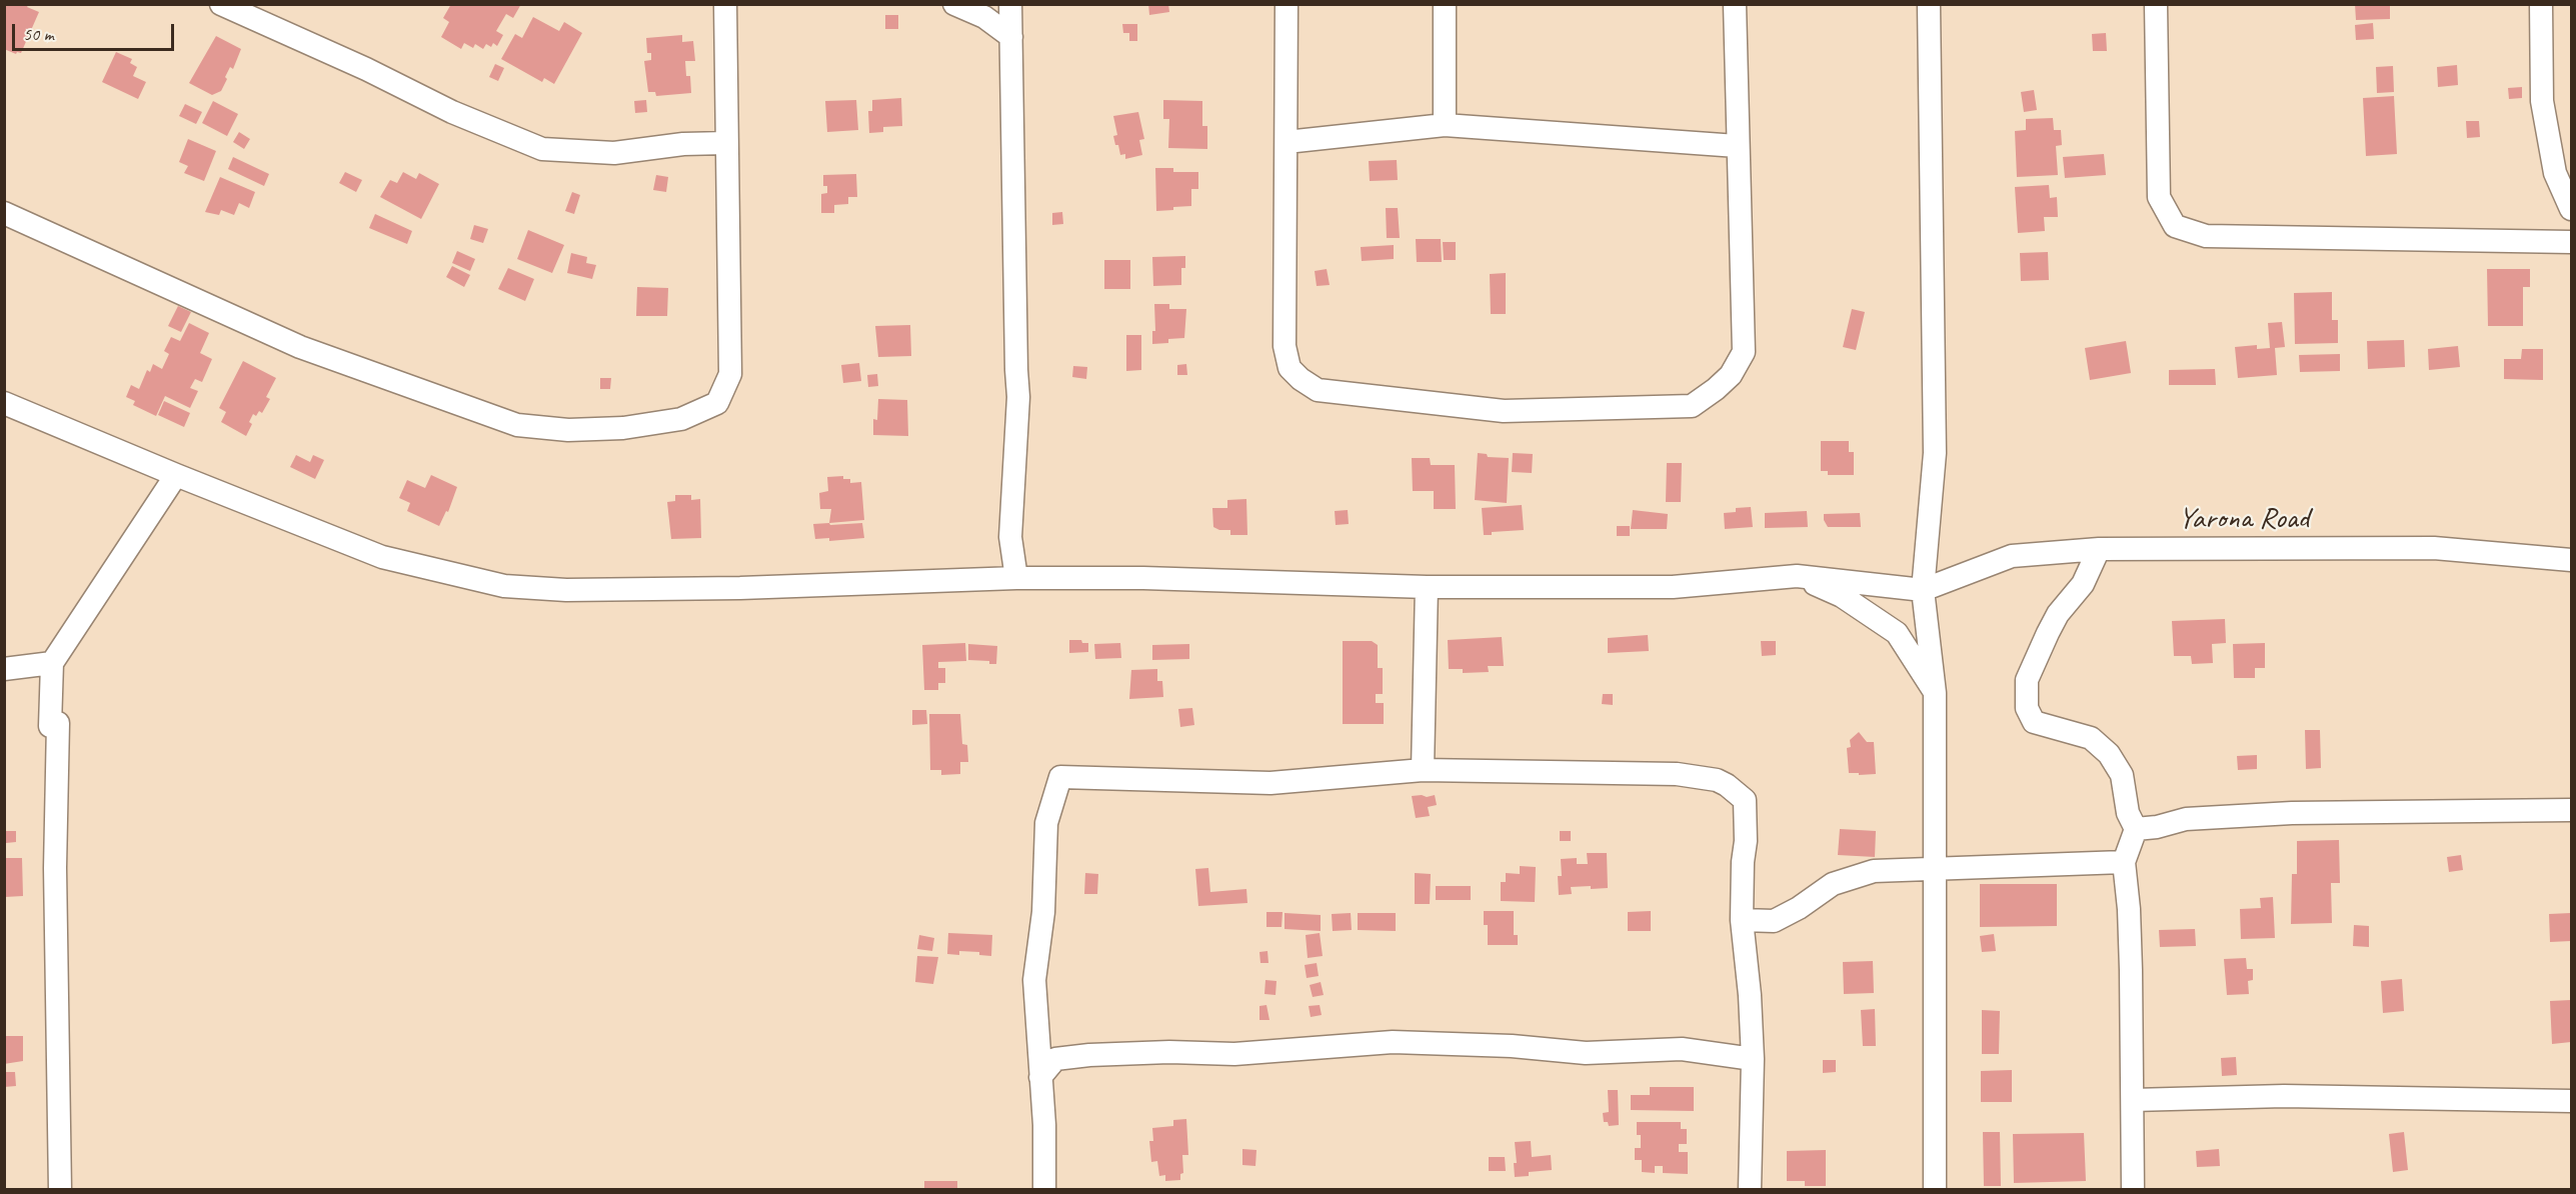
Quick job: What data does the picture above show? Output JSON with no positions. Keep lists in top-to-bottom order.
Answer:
{
  "streets": {
    "street": ["Yarona Road"]
  },
  "scale_bar": "50 m"
}
